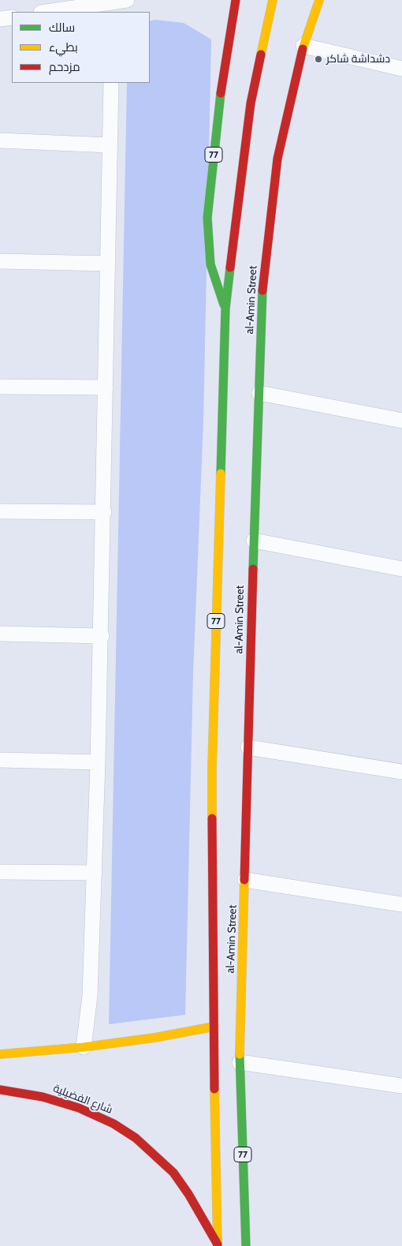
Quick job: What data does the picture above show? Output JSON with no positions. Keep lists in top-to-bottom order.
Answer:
{
  "streets": {
    "main road": ["77", "al-Amin Street", "شارع الفضيلية"]
  },
  "crossings": [
    ["77", "al-Amin Street"],
    ["al-Amin Street", "شارع الفضيلية"]
  ],
  "places": ["دشداشة شاكر"],
  "legend": ["سالك", "بطيء", "مزدحم"]
}
